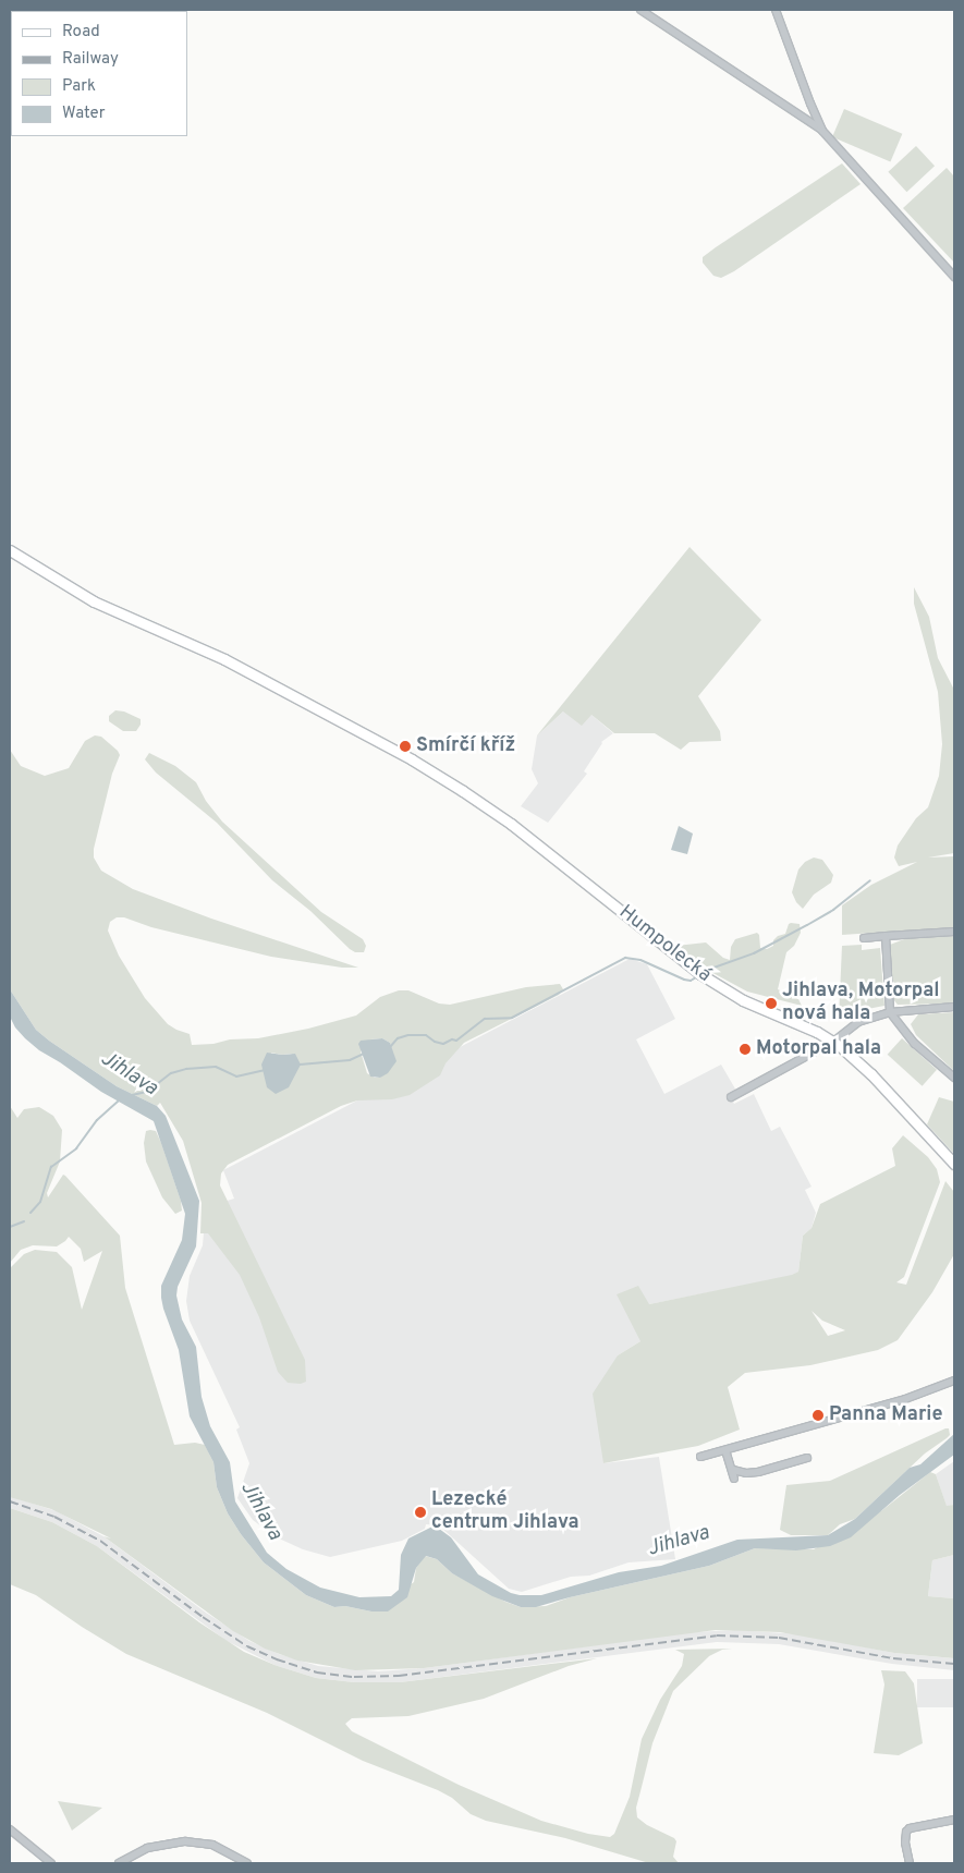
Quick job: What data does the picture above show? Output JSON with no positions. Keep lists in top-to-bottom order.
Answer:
{
  "streets": {
    "main road": ["Humpolecká"]
  },
  "water": ["Jihlava"],
  "places": [
    "Smírčí kříž",
    "Jihlava, Motorpal nová hala",
    "Motorpal hala",
    "Panna Marie",
    "Lezecké centrum Jihlava"
  ],
  "legend": [
    "Road",
    "Railway",
    "Park",
    "Water"
  ]
}
